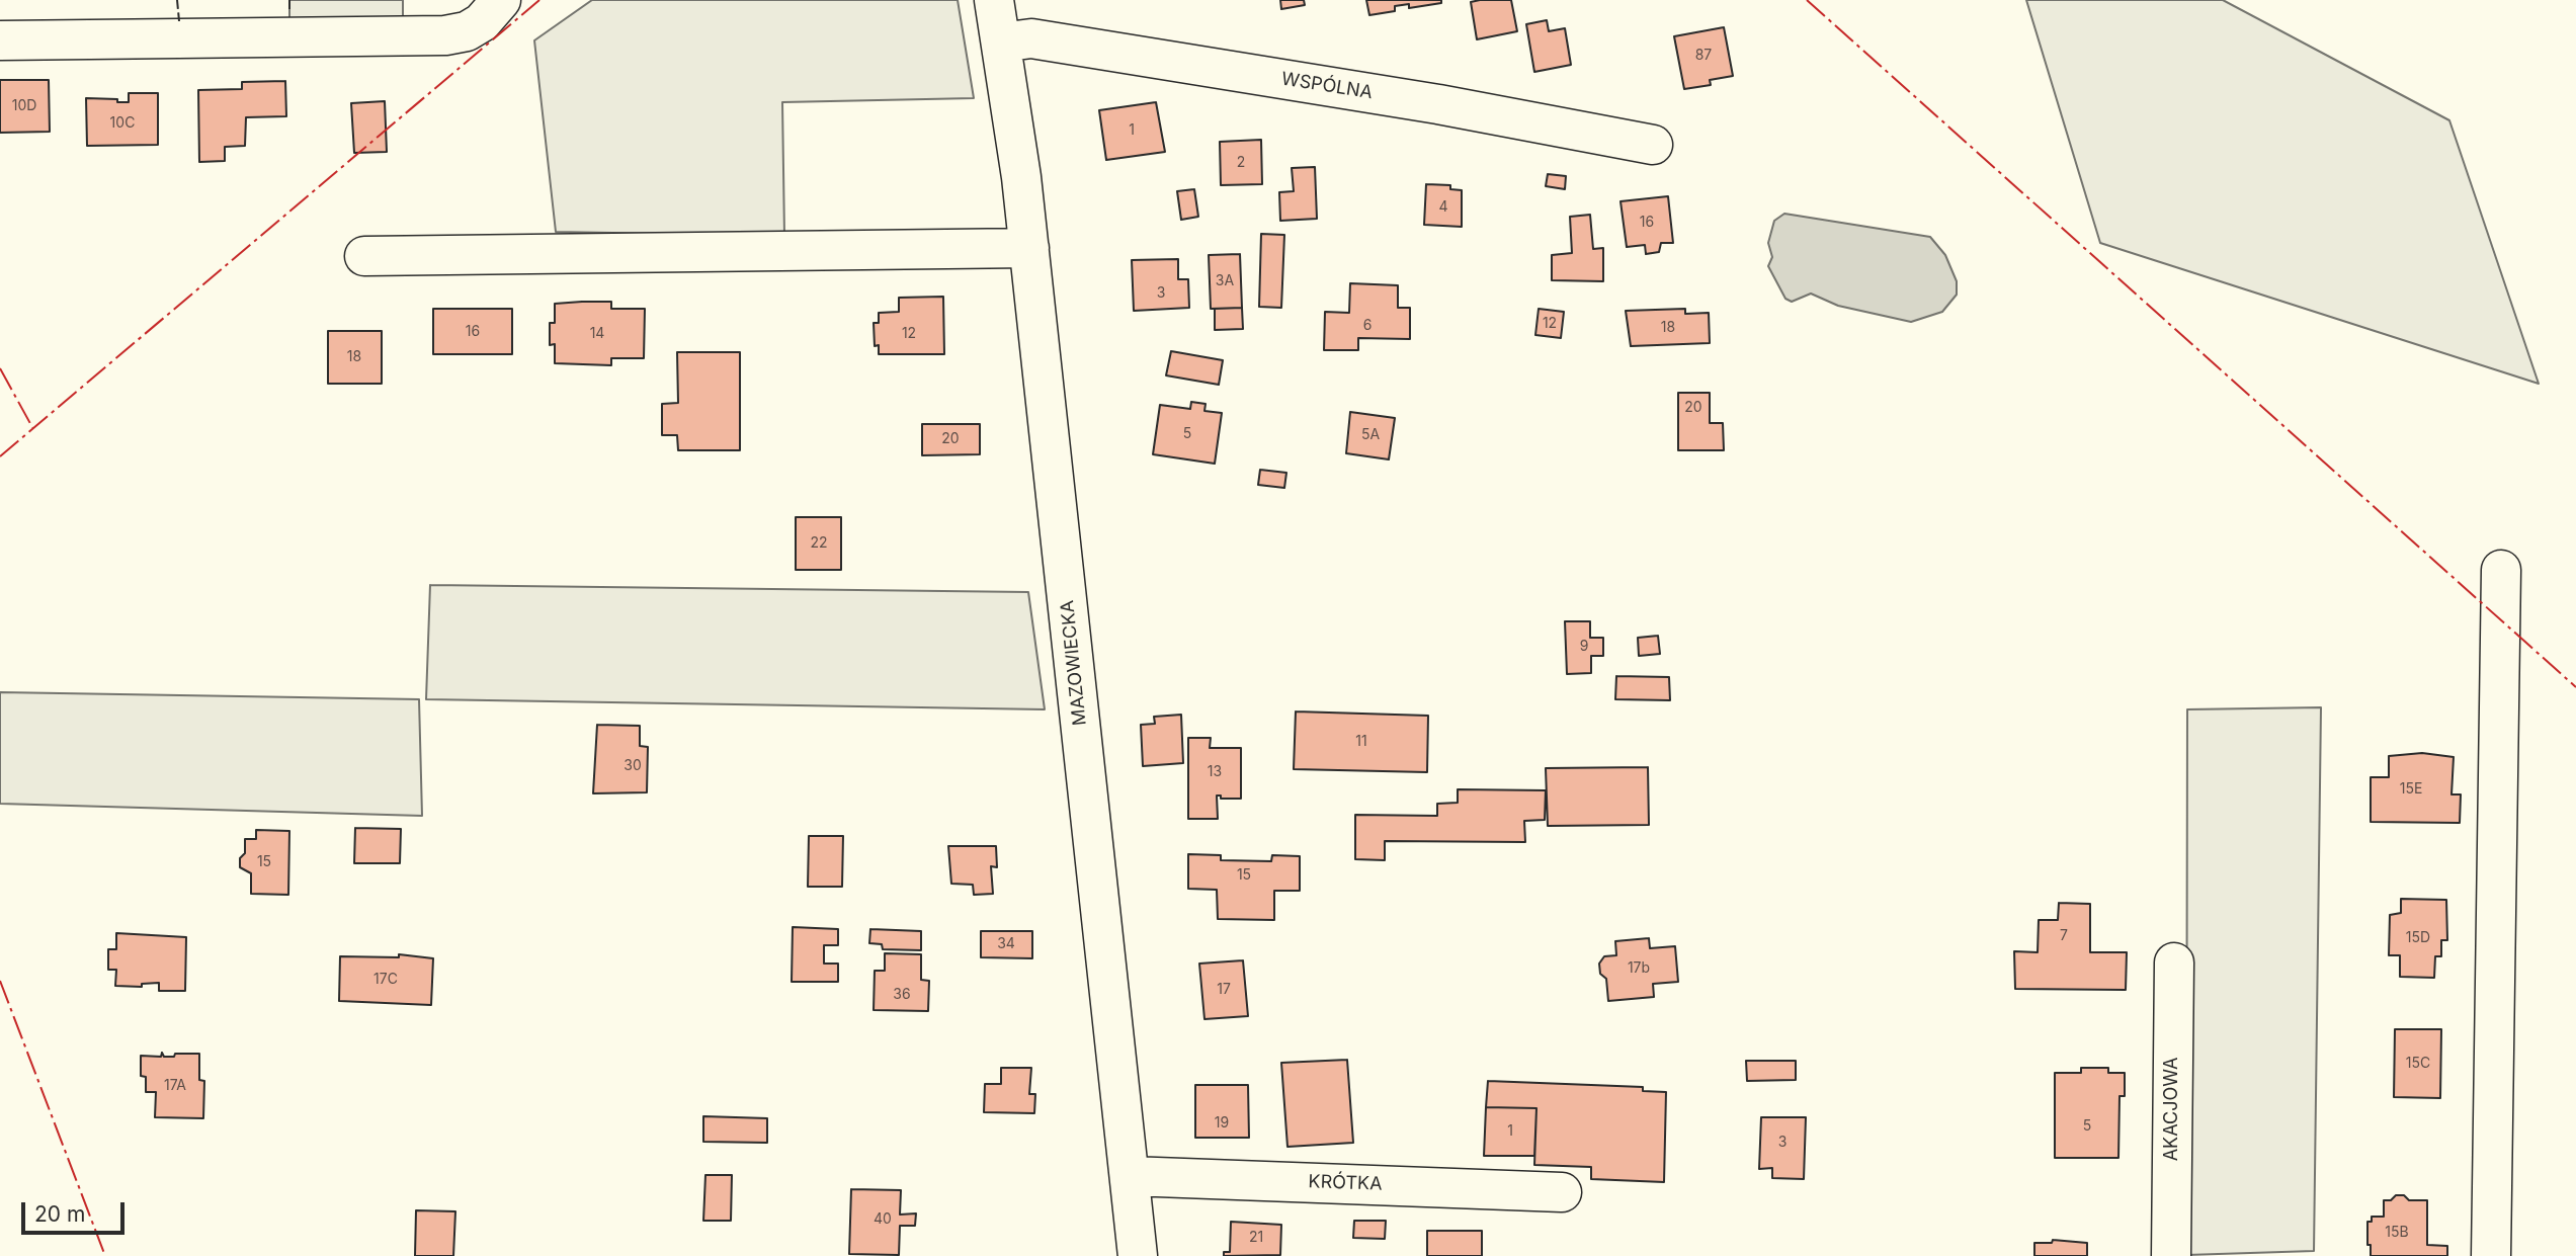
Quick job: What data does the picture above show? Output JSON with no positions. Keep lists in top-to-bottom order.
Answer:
{
  "streets": {
    "street": [
      "WSPÓLNA",
      "MAZOWIECKA",
      "AKACJOWA",
      "KRÓTKA"
    ]
  },
  "crossings": [
    ["WSPÓLNA", "MAZOWIECKA"],
    ["MAZOWIECKA", "KRÓTKA"]
  ],
  "house_numbers": [
    "87",
    "10D",
    "10C",
    "1",
    "2",
    "4",
    "16",
    "3A",
    "3",
    "12",
    "6",
    "18",
    "16",
    "14",
    "12",
    "18",
    "20",
    "5",
    "5A",
    "20",
    "22",
    "9",
    "11",
    "30",
    "13",
    "15E",
    "15",
    "15",
    "7",
    "15D",
    "34",
    "17b",
    "17C",
    "17",
    "36",
    "15C",
    "17A",
    "19",
    "5",
    "1",
    "3",
    "40",
    "15B",
    "21"
  ],
  "scale_bar": "20 m"
}
